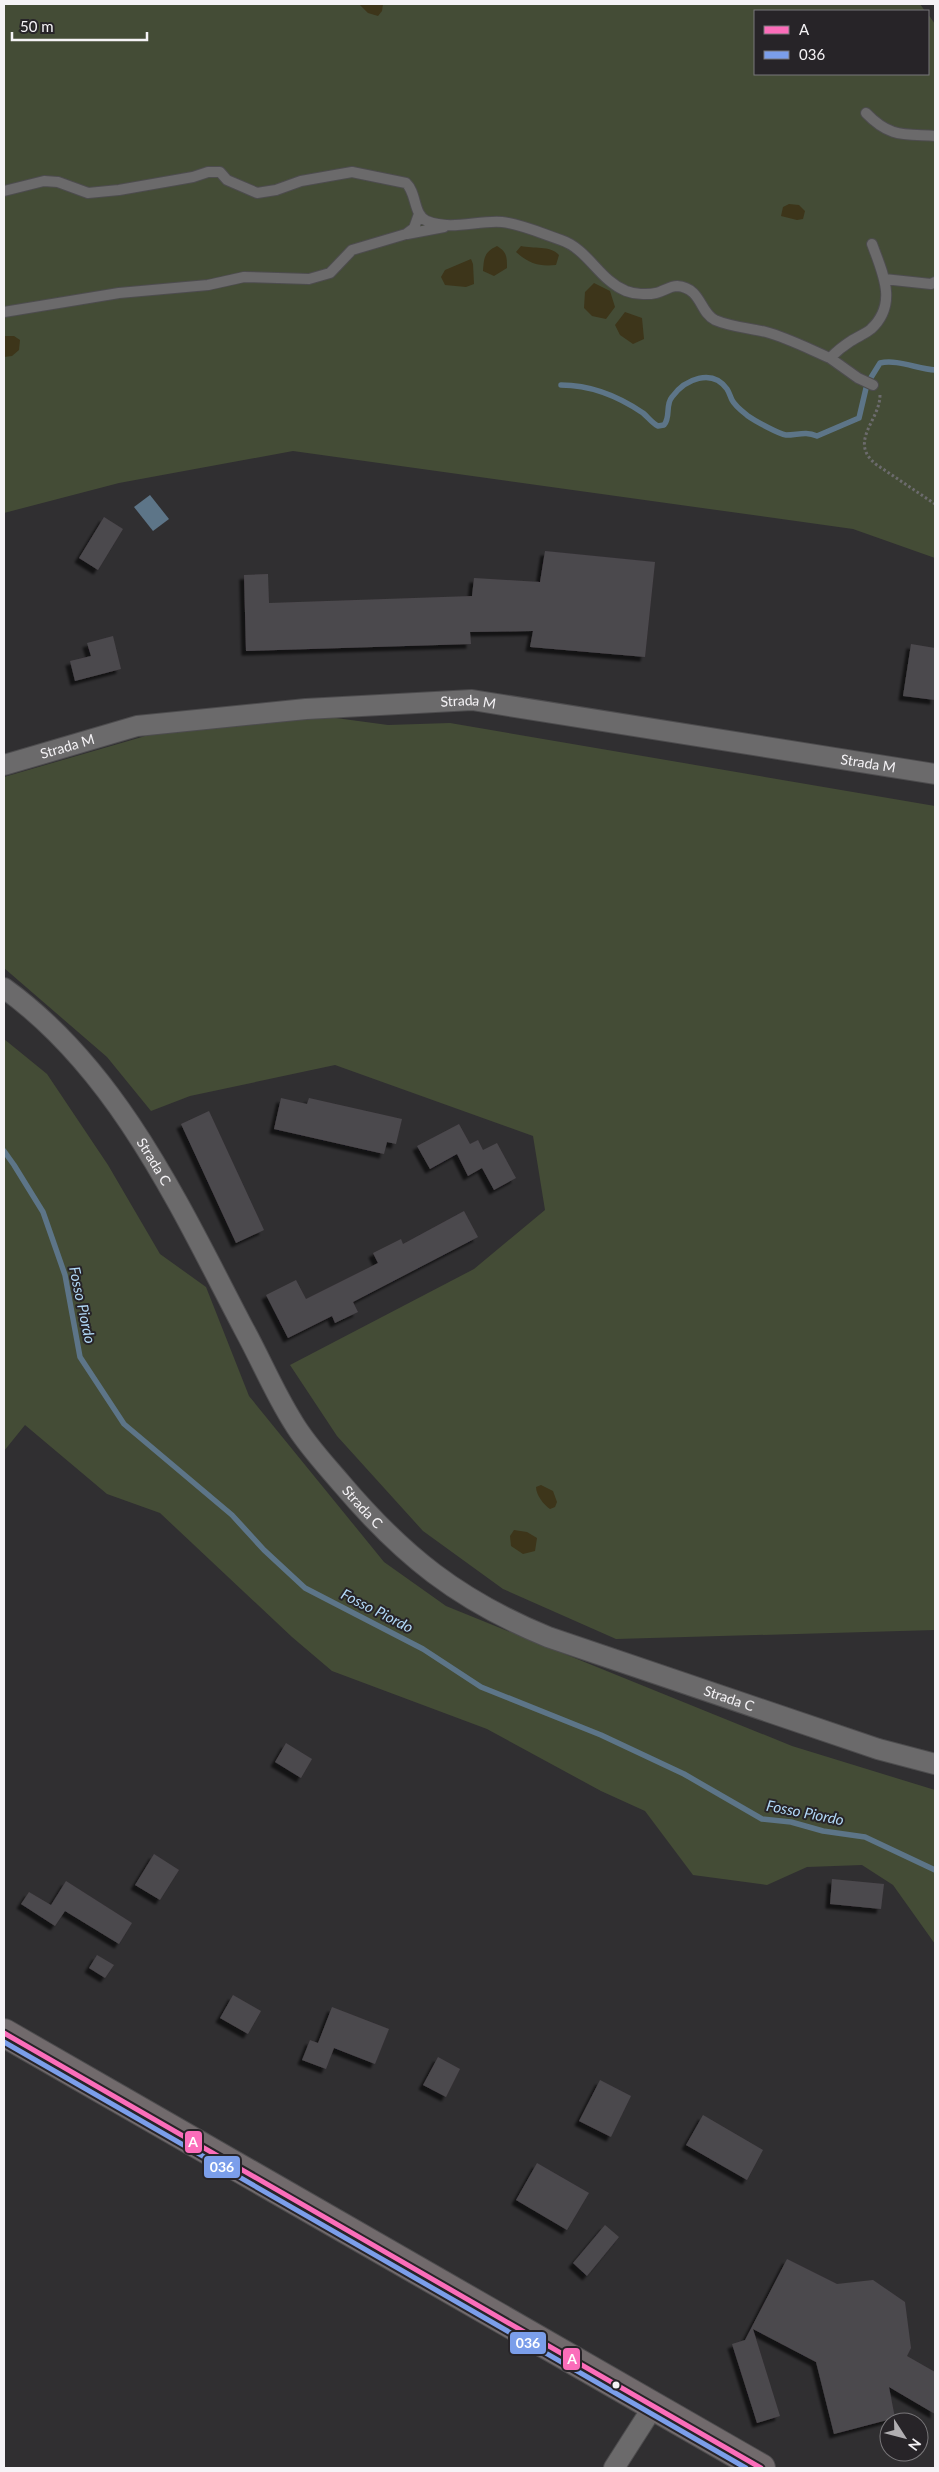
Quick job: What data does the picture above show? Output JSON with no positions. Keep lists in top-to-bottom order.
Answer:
{
  "streets": {
    "street": ["Strada M", "Strada C"]
  },
  "water": ["Fosso Piordo"],
  "lines": ["transit line A", "transit line 036"],
  "legend": ["A", "036"],
  "scale_bar": "50 m",
  "north": "bottom right"
}
